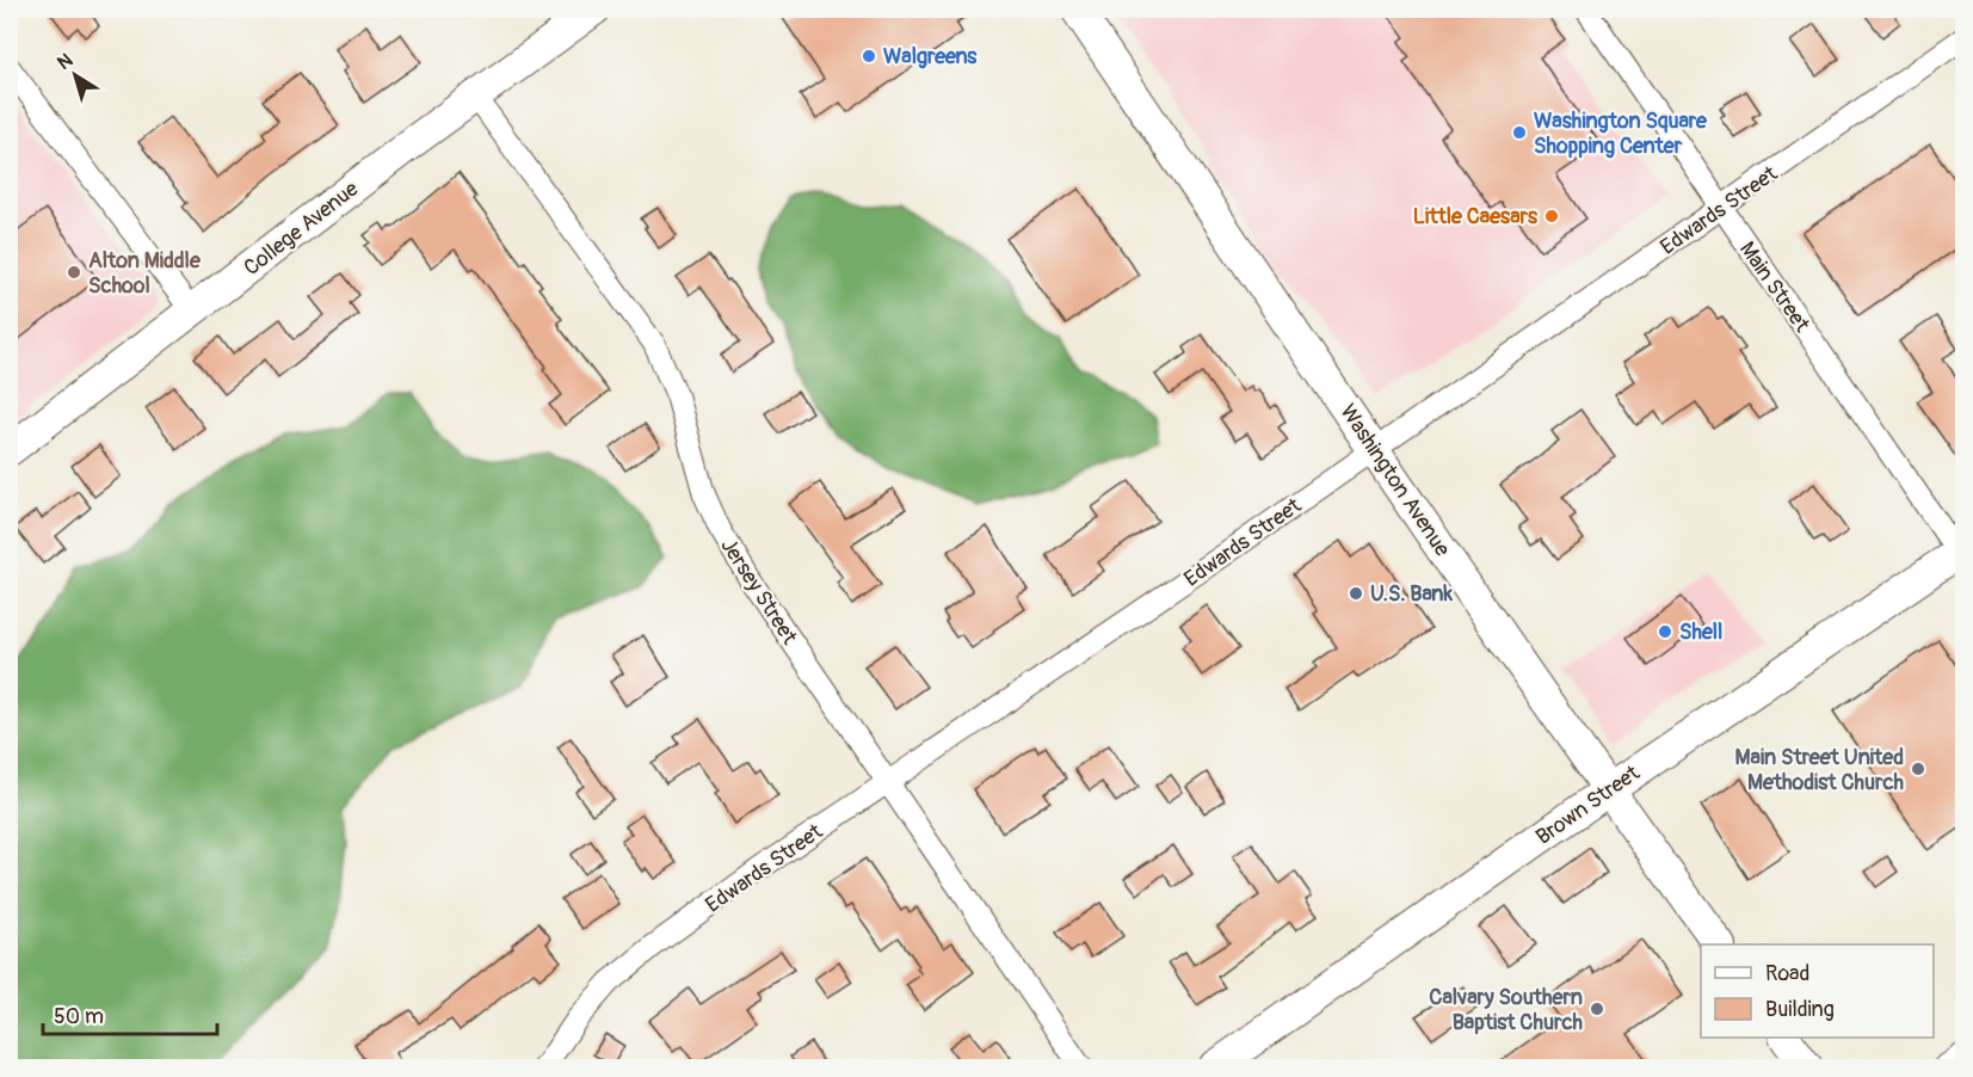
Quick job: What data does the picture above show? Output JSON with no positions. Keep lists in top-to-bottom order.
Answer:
{
  "streets": {
    "main road": ["College Avenue", "Washington Avenue", "Brown Street"],
    "street": ["Edwards Street", "Main Street", "Jersey Street"]
  },
  "crossings": [
    ["Edwards Street", "Main Street"],
    ["Edwards Street", "Washington Avenue"],
    ["Edwards Street", "Jersey Street"],
    ["College Avenue", "Jersey Street"],
    ["Main Street", "Brown Street"],
    ["Washington Avenue", "Brown Street"]
  ],
  "places": [
    "Walgreens",
    "Washington Square Shopping Center",
    "Little Caesars",
    "Alton Middle School",
    "U.S. Bank",
    "Shell",
    "Main Street United Methodist Church",
    "Calvary Southern Baptist Church"
  ],
  "legend": ["Road", "Building"],
  "scale_bar": "50 m",
  "north": "top left"
}
